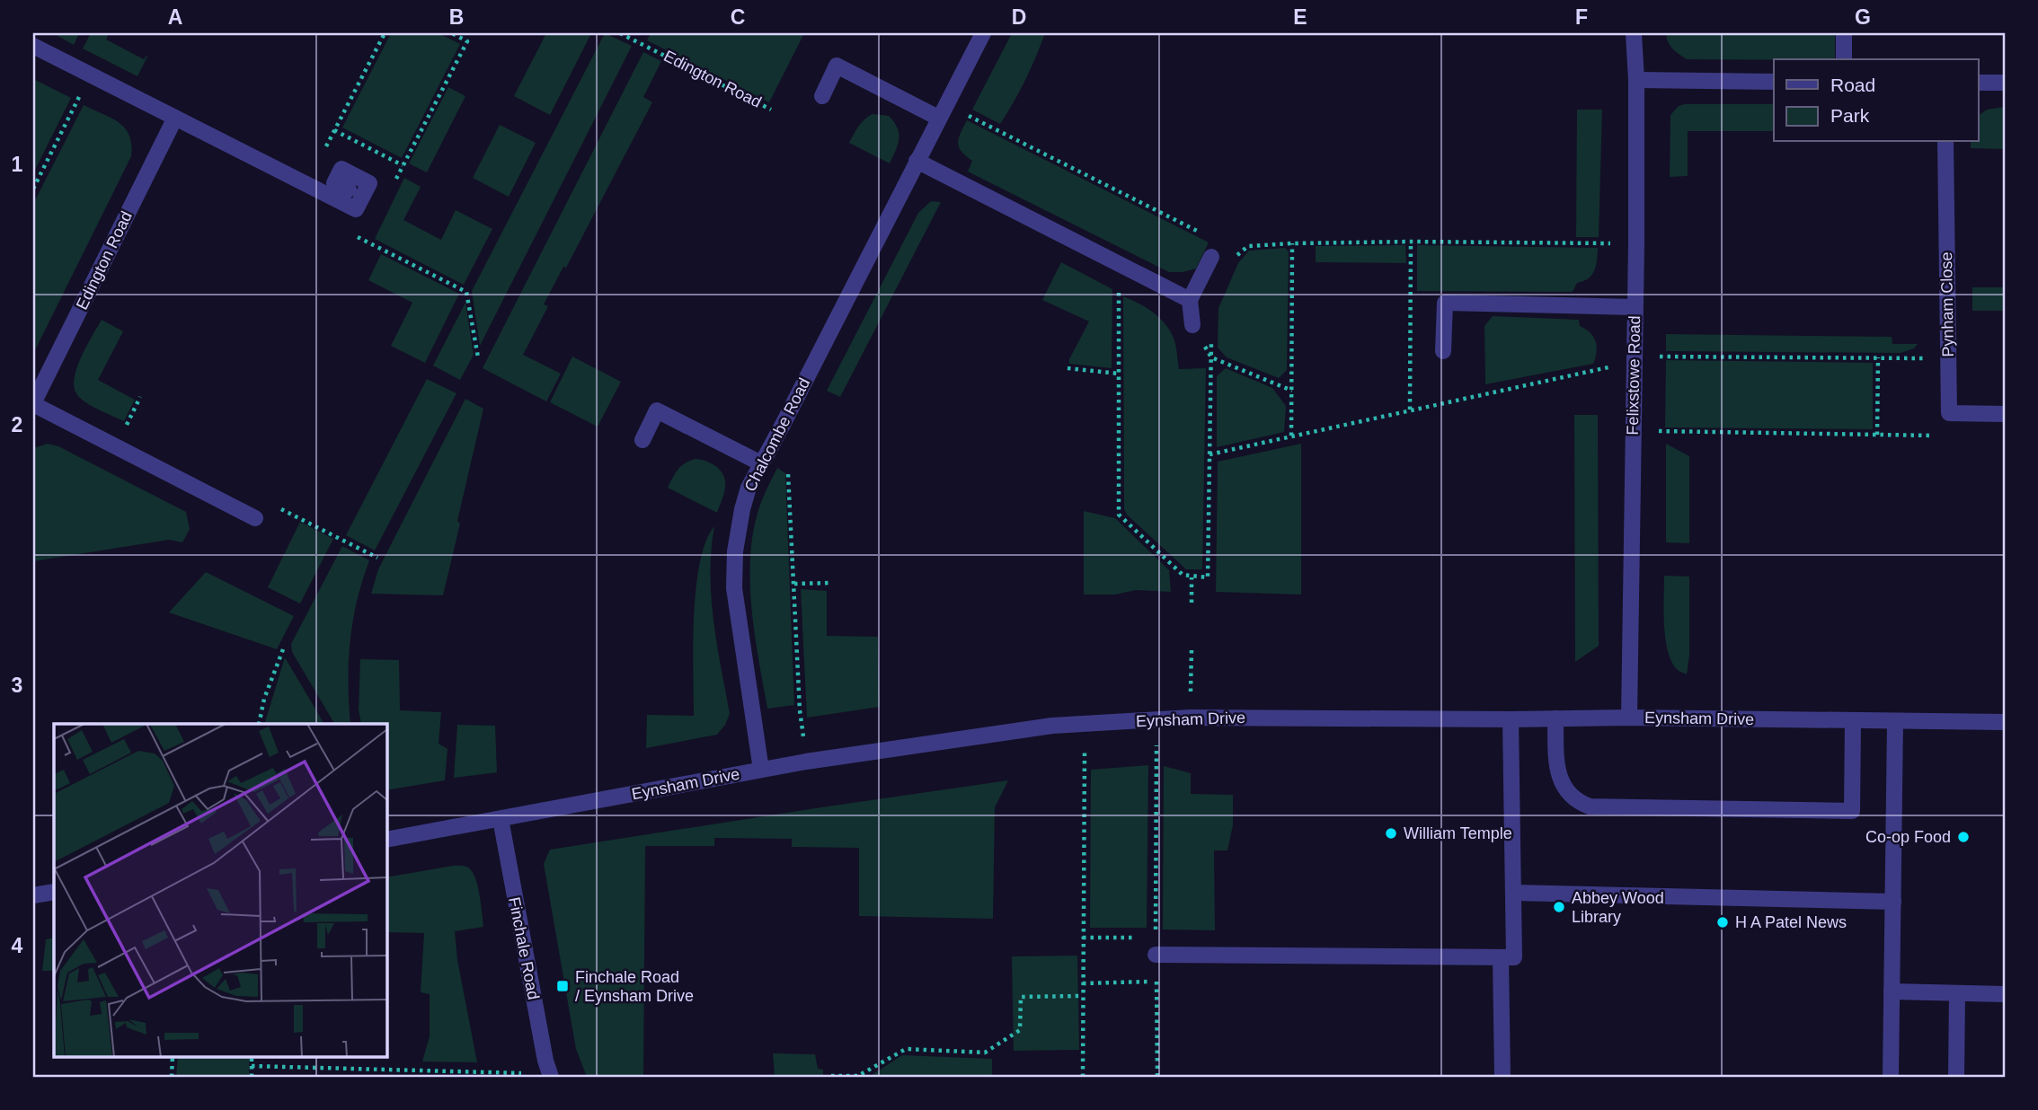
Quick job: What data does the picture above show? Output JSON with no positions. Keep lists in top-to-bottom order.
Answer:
{
  "streets": {
    "street": [
      "Edington Road",
      "Pynham Close",
      "Felixstowe Road",
      "Chalcombe Road",
      "Eynsham Drive",
      "Finchale Road"
    ]
  },
  "crossings": [
    ["Felixstowe Road", "Eynsham Drive"],
    ["Chalcombe Road", "Eynsham Drive"],
    ["Eynsham Drive", "Finchale Road"]
  ],
  "places": {
    "other": [
      "William Temple",
      "Co-op Food",
      "Abbey Wood Library",
      "H A Patel News"
    ],
    "transit": ["Finchale Road / Eynsham Drive"]
  },
  "legend": ["Road", "Park"],
  "grid": {
    "columns": [
      "A",
      "B",
      "C",
      "D",
      "E",
      "F",
      "G"
    ],
    "rows": [
      "1",
      "2",
      "3",
      "4"
    ]
  }
}
